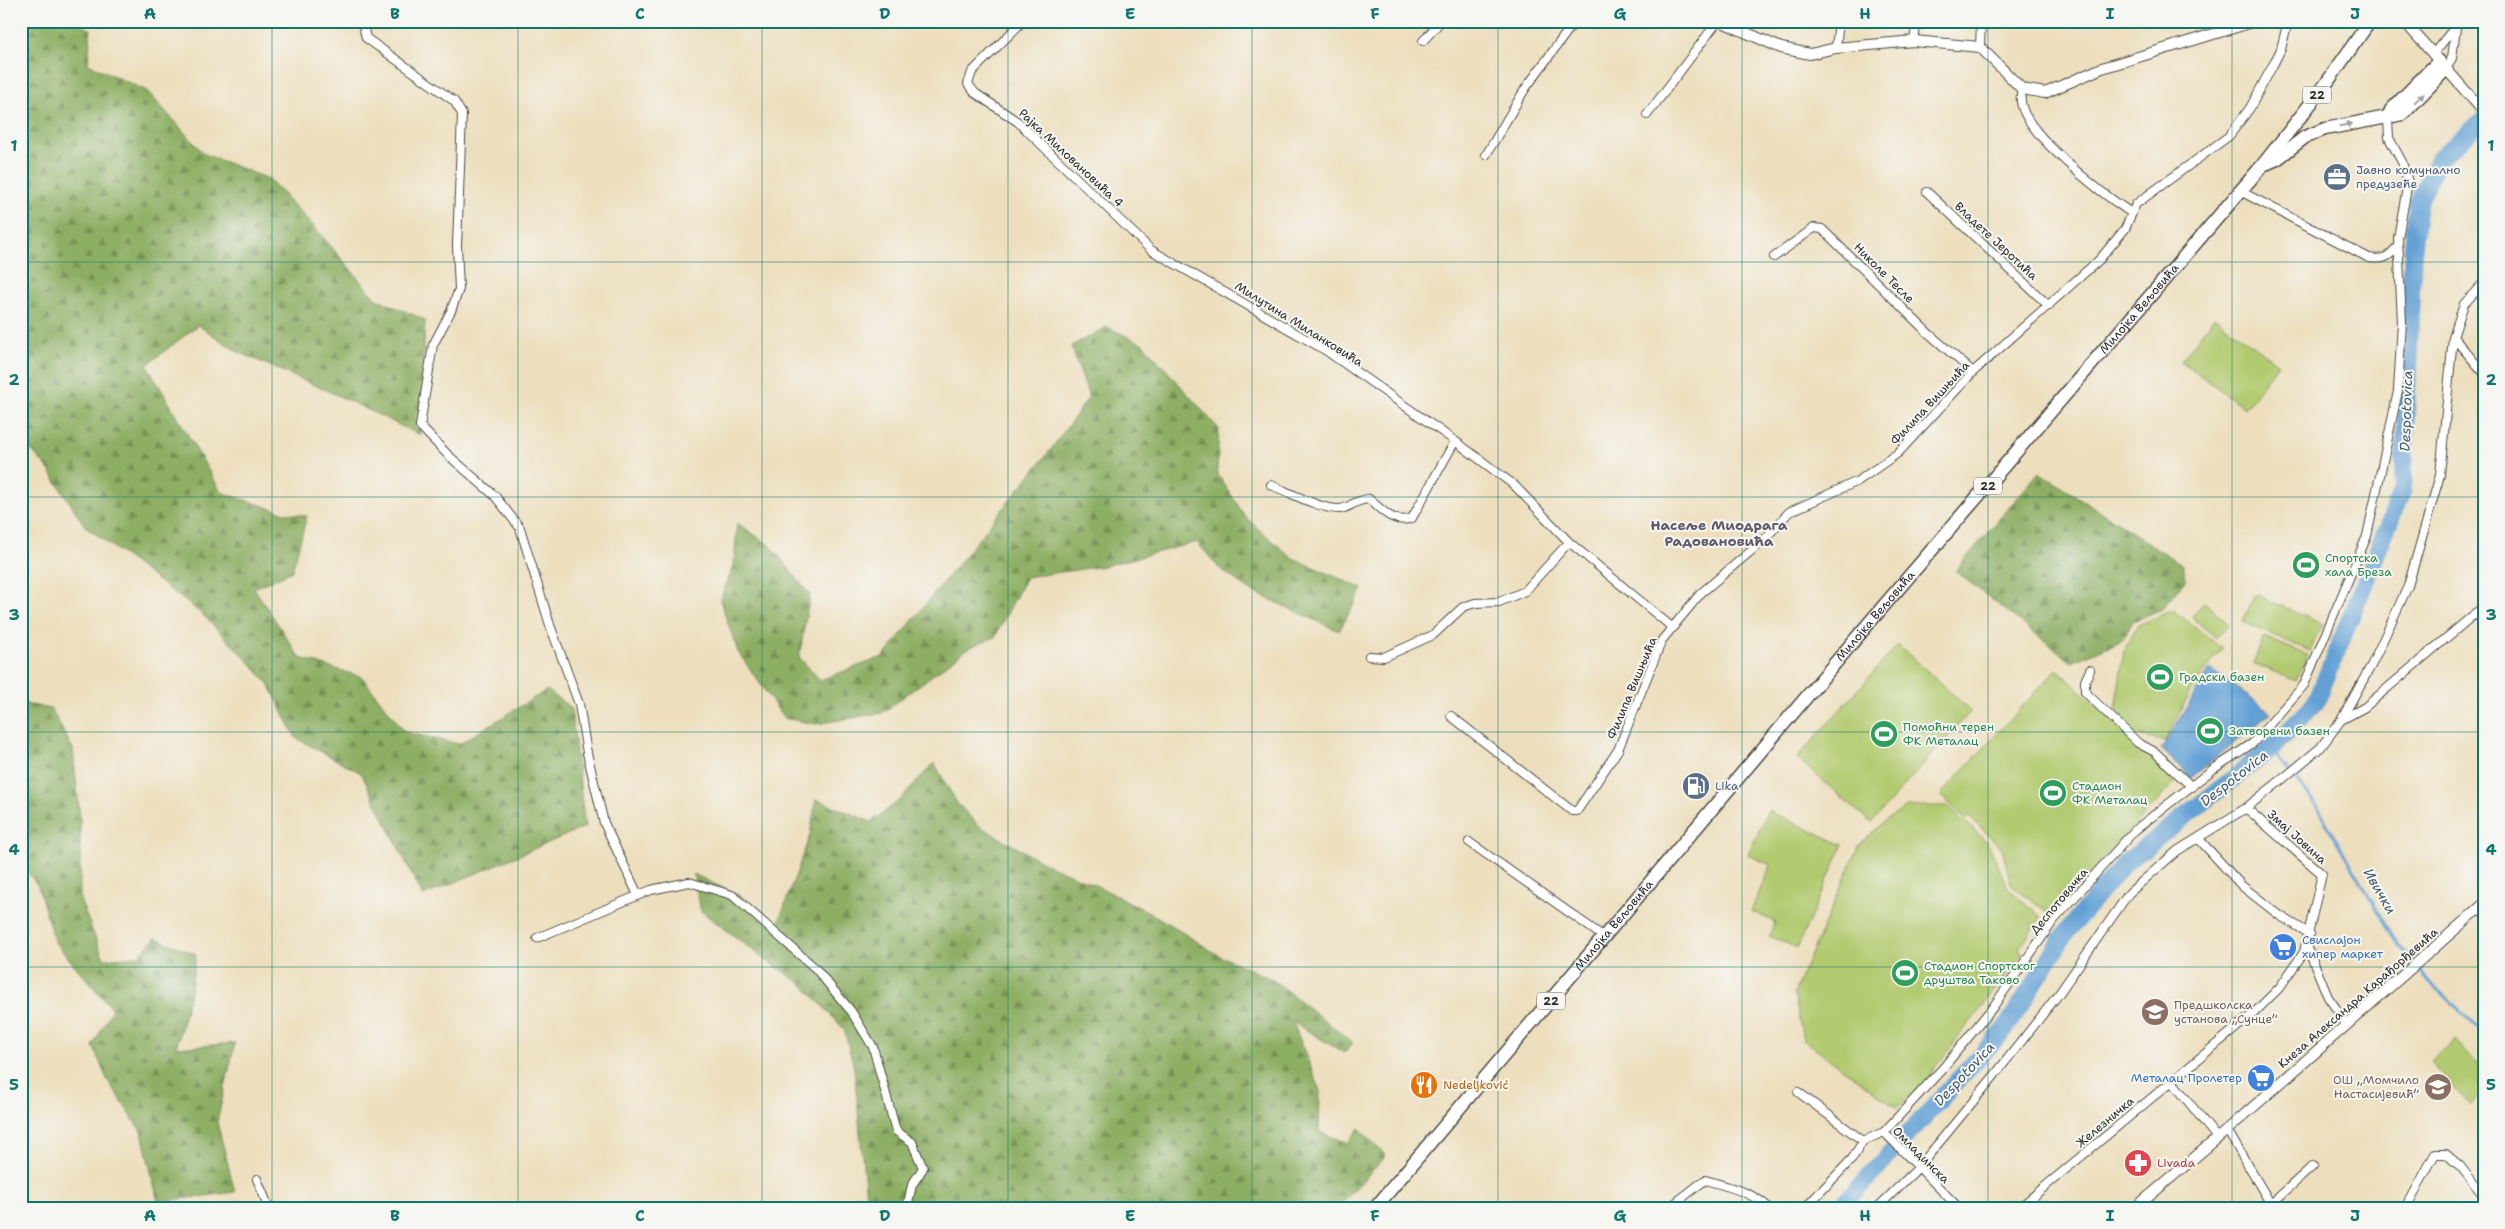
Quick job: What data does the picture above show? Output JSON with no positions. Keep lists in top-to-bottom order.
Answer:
{
  "streets": {
    "main road": ["22", "Милојка Вељовића"],
    "street": [
      "Рајка Миловановића 4",
      "Владете Јеротића",
      "Николе Тесле",
      "Милутина Миланковића",
      "Филипа Вишњића",
      "Змај Јовина",
      "Деспотовачка",
      "Кнеза Александра Карађорђевића",
      "Железничка",
      "Омладинска"
    ]
  },
  "crossings": [
    ["Рајка Миловановића 4", "Милутина Миланковића"],
    ["Владете Јеротића", "Филипа Вишњића"],
    ["Николе Тесле", "Филипа Вишњића"],
    ["Милутина Миланковића", "Филипа Вишњића"],
    ["Змај Јовина", "Железничка"],
    ["Деспотовачка", "Омладинска"]
  ],
  "districts": ["Насеље Миодрага Радовановића"],
  "water": ["Despotovica", "Ивички"],
  "places": {
    "office": ["Јавно комунално предузеће"],
    "sports": [
      "Спортска хала Бреза",
      "Градски базен",
      "Затворени базен",
      "Помоћни терен ФК Металац",
      "Стадион ФК Металац",
      "Стадион Спортског друштва Таково"
    ],
    "fuel station": ["Lika"],
    "supermarket": ["Свислајон хипер маркет", "Металац Пролетер"],
    "school or university": ["Предшколска установа „Сунце”", "ОШ „Момчило Настасијевић”"],
    "restaurant": ["Nedeljković"],
    "pharmacy": ["Livada"]
  },
  "grid": {
    "columns": [
      "A",
      "B",
      "C",
      "D",
      "E",
      "F",
      "G",
      "H",
      "I",
      "J"
    ],
    "rows": [
      "1",
      "2",
      "3",
      "4",
      "5"
    ]
  }
}
